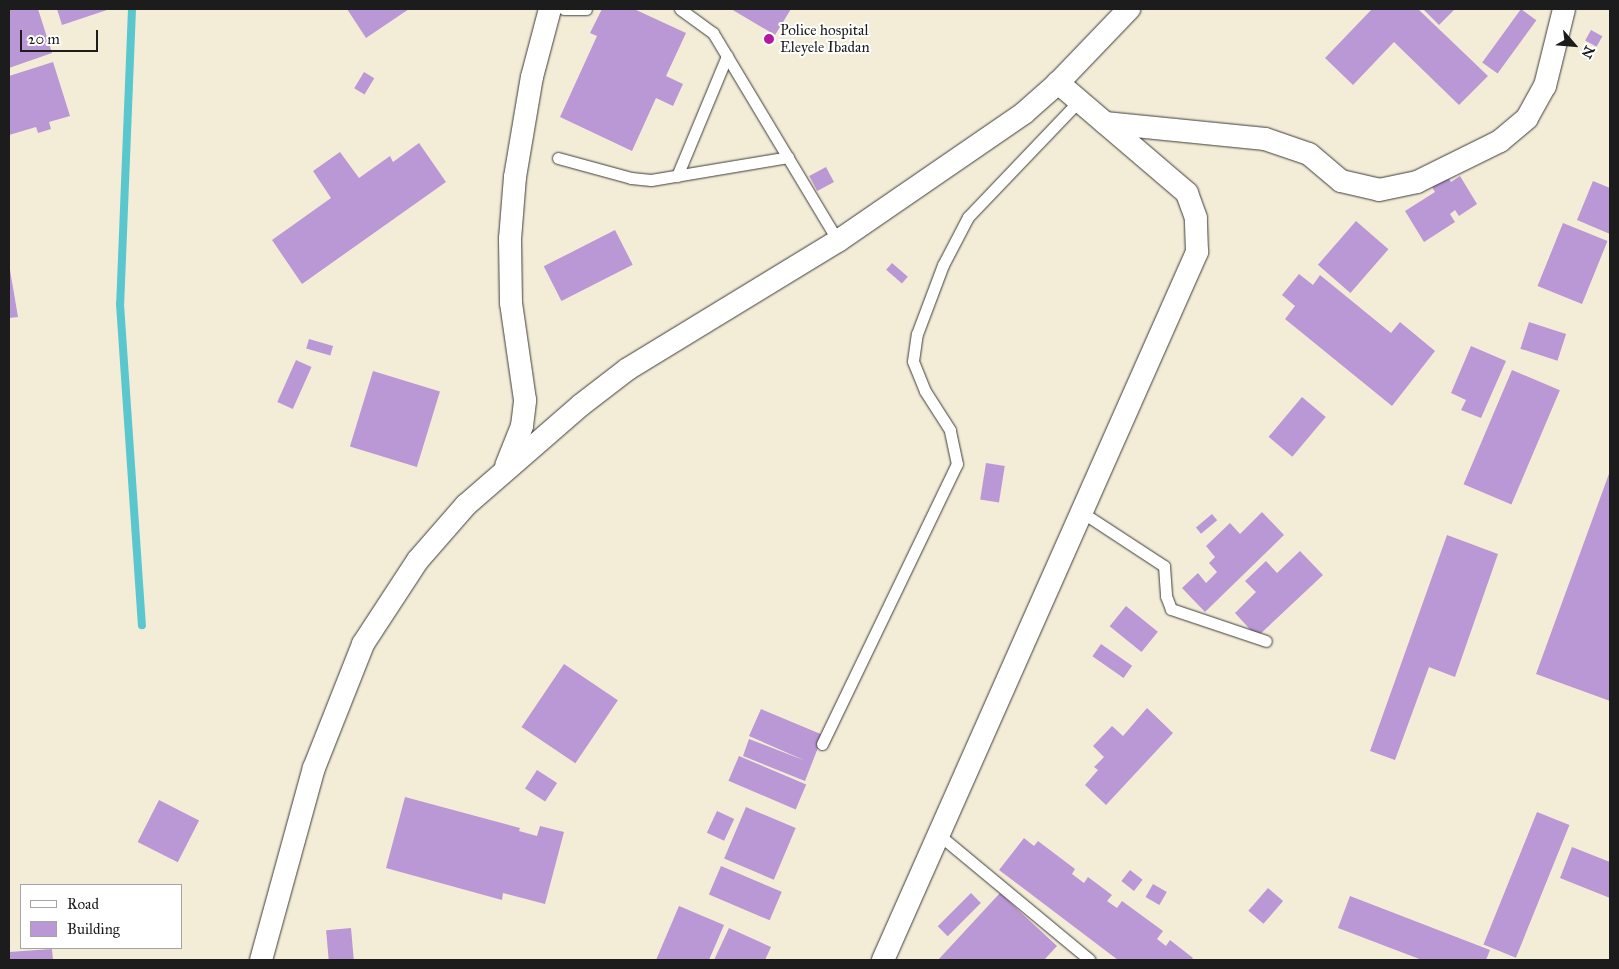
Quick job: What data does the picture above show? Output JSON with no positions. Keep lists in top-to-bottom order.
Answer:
{
  "places": ["Police hospital Eleyele Ibadan"],
  "legend": ["Road", "Building"],
  "scale_bar": "20 m",
  "north": "bottom right"
}
